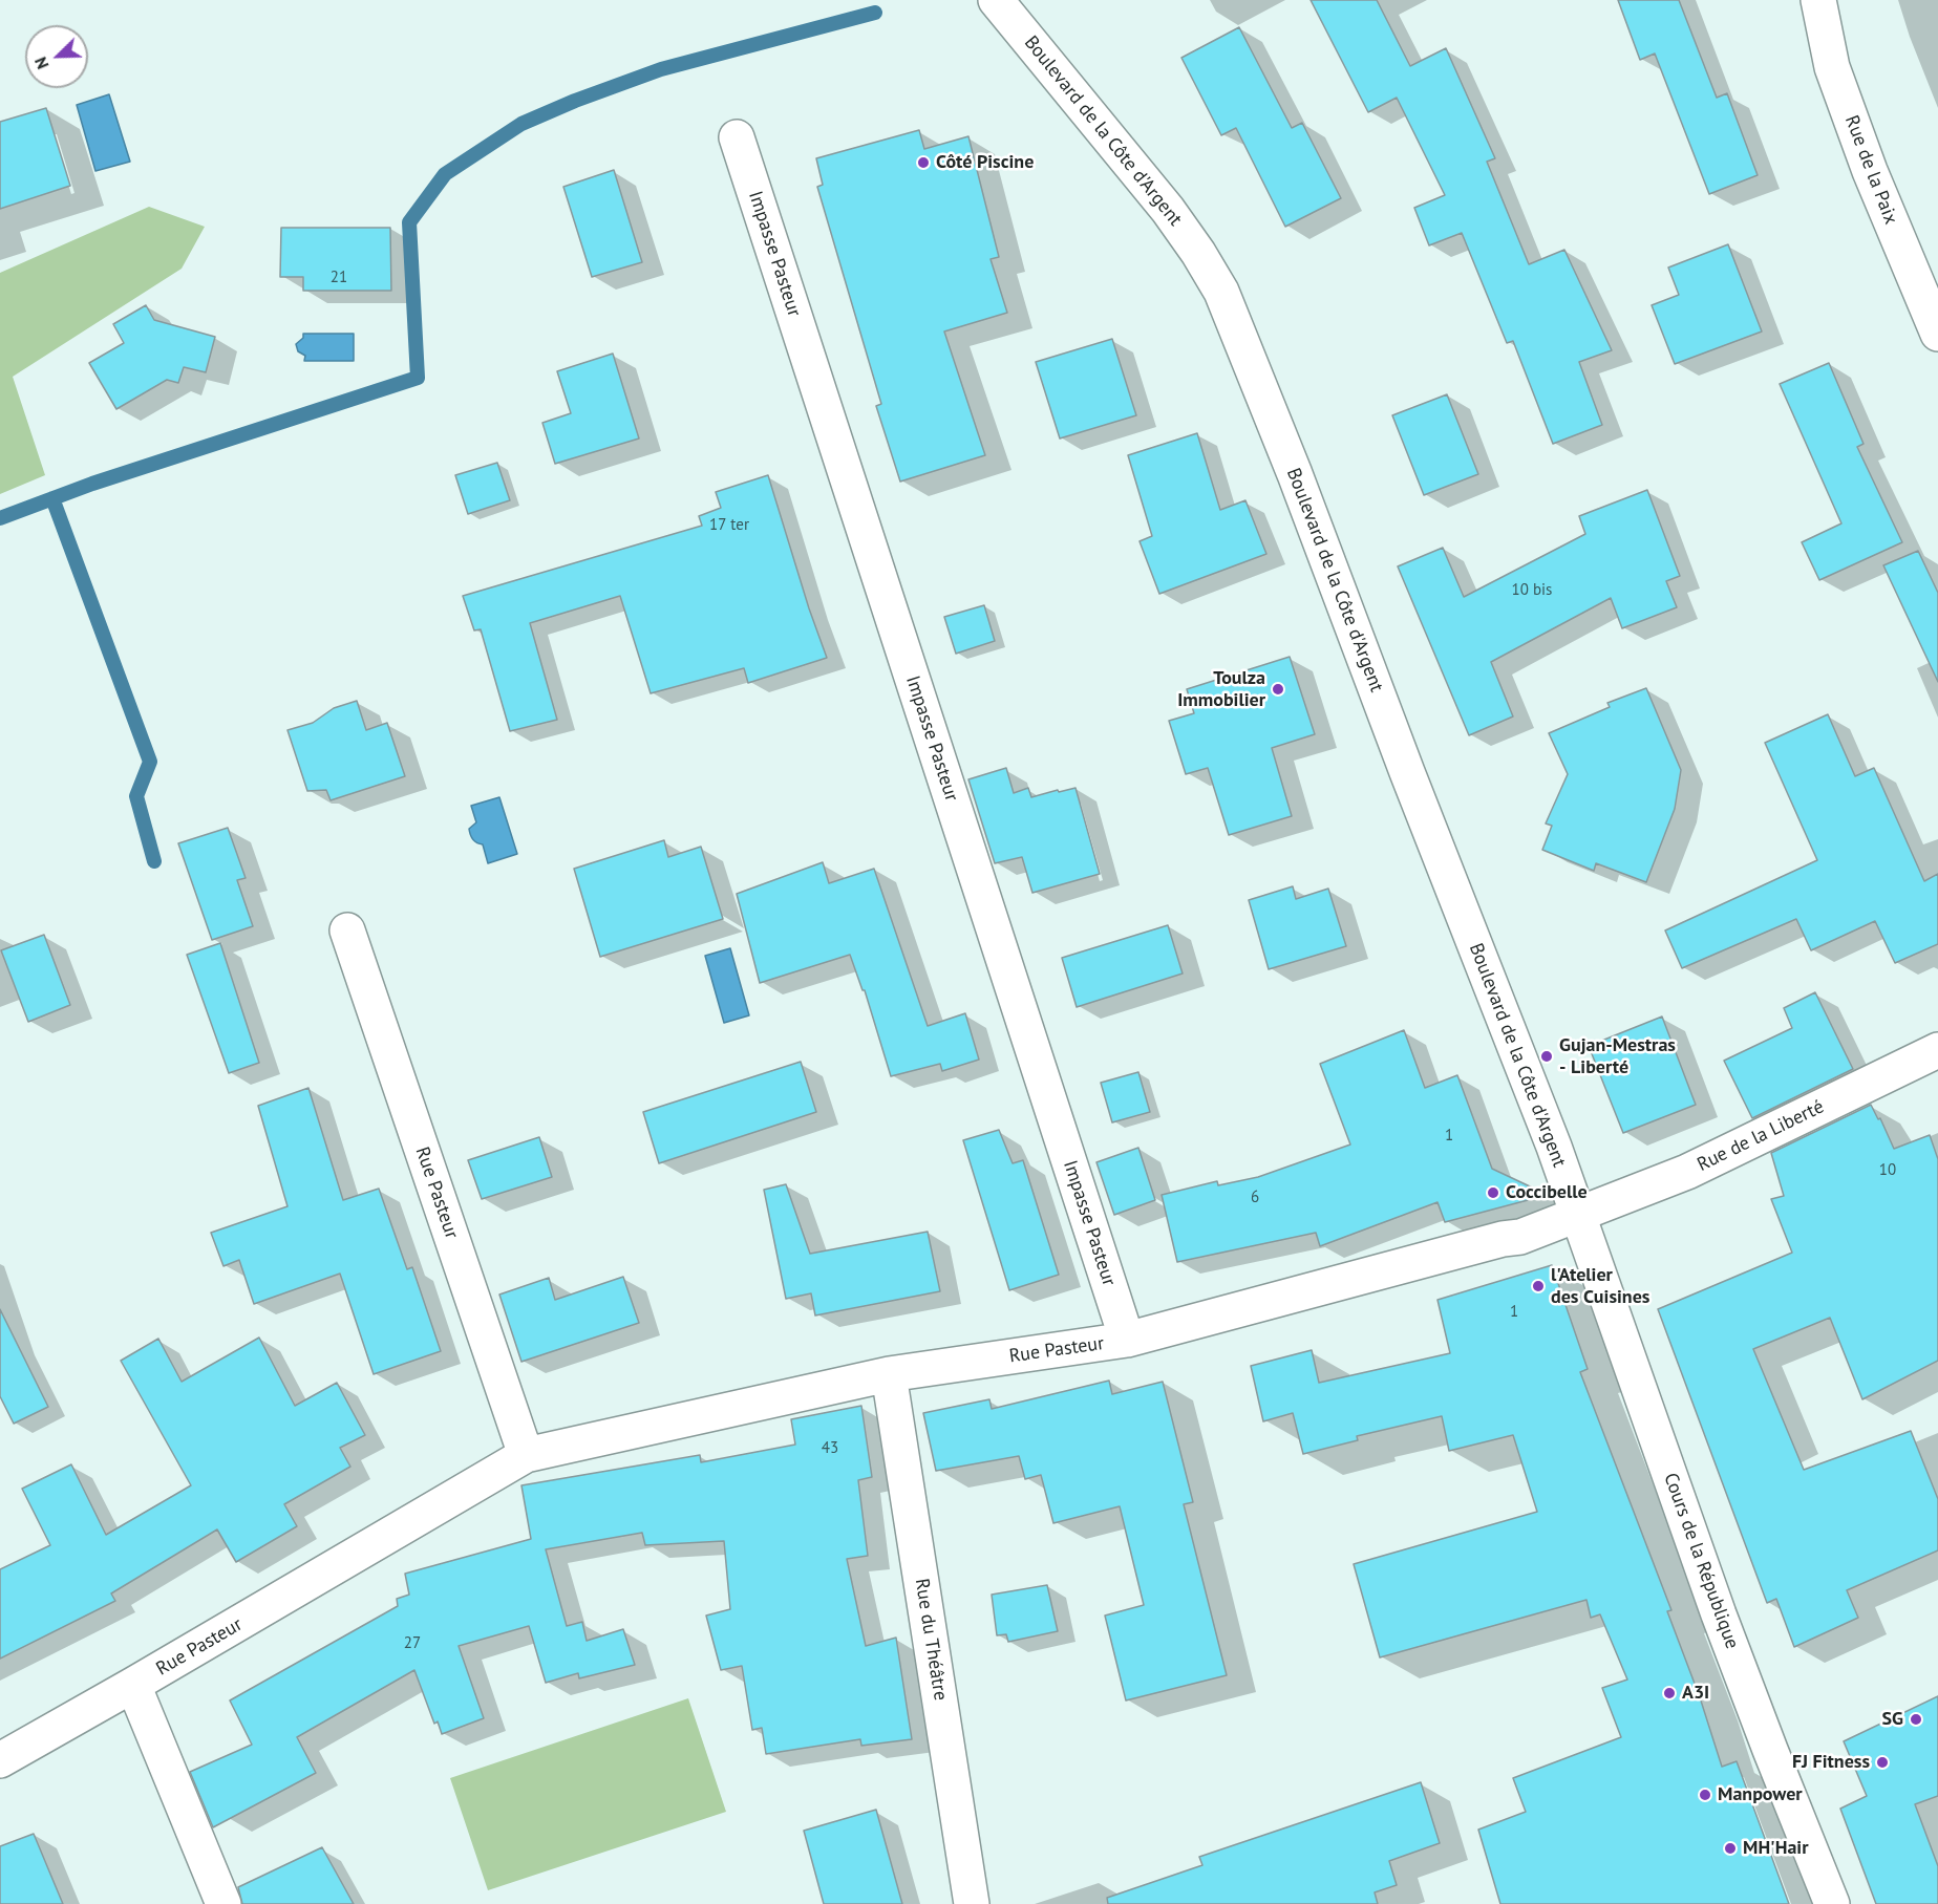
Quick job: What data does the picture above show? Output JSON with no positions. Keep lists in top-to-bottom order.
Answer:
{
  "streets": {
    "street": [
      "Boulevard de la Côte d'Argent",
      "Rue de la Paix",
      "Impasse Pasteur",
      "Rue de la Liberté",
      "Rue Pasteur",
      "Cours de la République",
      "Rue du Théâtre"
    ]
  },
  "crossings": [
    ["Boulevard de la Côte d'Argent", "Rue de la Liberté"],
    ["Boulevard de la Côte d'Argent", "Rue Pasteur"],
    ["Boulevard de la Côte d'Argent", "Cours de la République"],
    ["Impasse Pasteur", "Rue Pasteur"],
    ["Rue de la Liberté", "Rue Pasteur"],
    ["Rue de la Liberté", "Cours de la République"],
    ["Rue Pasteur", "Cours de la République"],
    ["Rue Pasteur", "Rue du Théâtre"]
  ],
  "places": [
    "Côté Piscine",
    "Toulza Immobilier",
    "Gujan-Mestras - Liberté",
    "Coccibelle",
    "l'Atelier des Cuisines",
    "A3I",
    "SG",
    "FJ Fitness",
    "Manpower",
    "MH'Hair"
  ],
  "house_numbers": [
    "21",
    "17 ter",
    "10 bis",
    "1",
    "10",
    "6",
    "1",
    "43",
    "27"
  ],
  "north": "bottom left"
}
